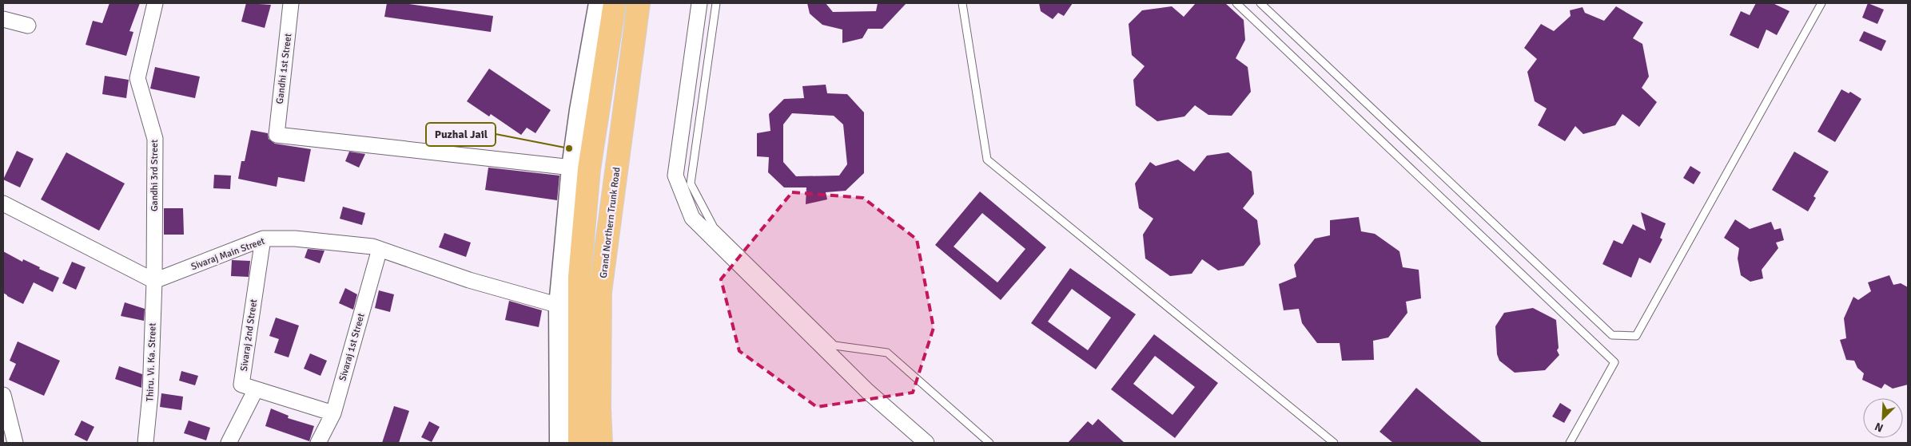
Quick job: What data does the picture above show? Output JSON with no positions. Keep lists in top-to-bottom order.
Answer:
{
  "streets": {
    "highway": ["Grand Northern Trunk Road"],
    "street": [
      "Gandhi 1st Street",
      "Gandhi 3rd Street",
      "Sivaraj Main Street",
      "Sivaraj 2nd Street",
      "Sivaraj 1st Street",
      "Thiru. Vi. Ka. Street"
    ]
  },
  "crossings": [
    ["Gandhi 3rd Street", "Sivaraj Main Street"],
    ["Gandhi 3rd Street", "Thiru. Vi. Ka. Street"],
    ["Sivaraj Main Street", "Sivaraj 2nd Street"],
    ["Sivaraj Main Street", "Sivaraj 1st Street"],
    ["Sivaraj Main Street", "Thiru. Vi. Ka. Street"],
    ["Sivaraj 2nd Street", "Sivaraj 1st Street"]
  ],
  "places": ["Puzhal Jail"],
  "north": "bottom left"
}
